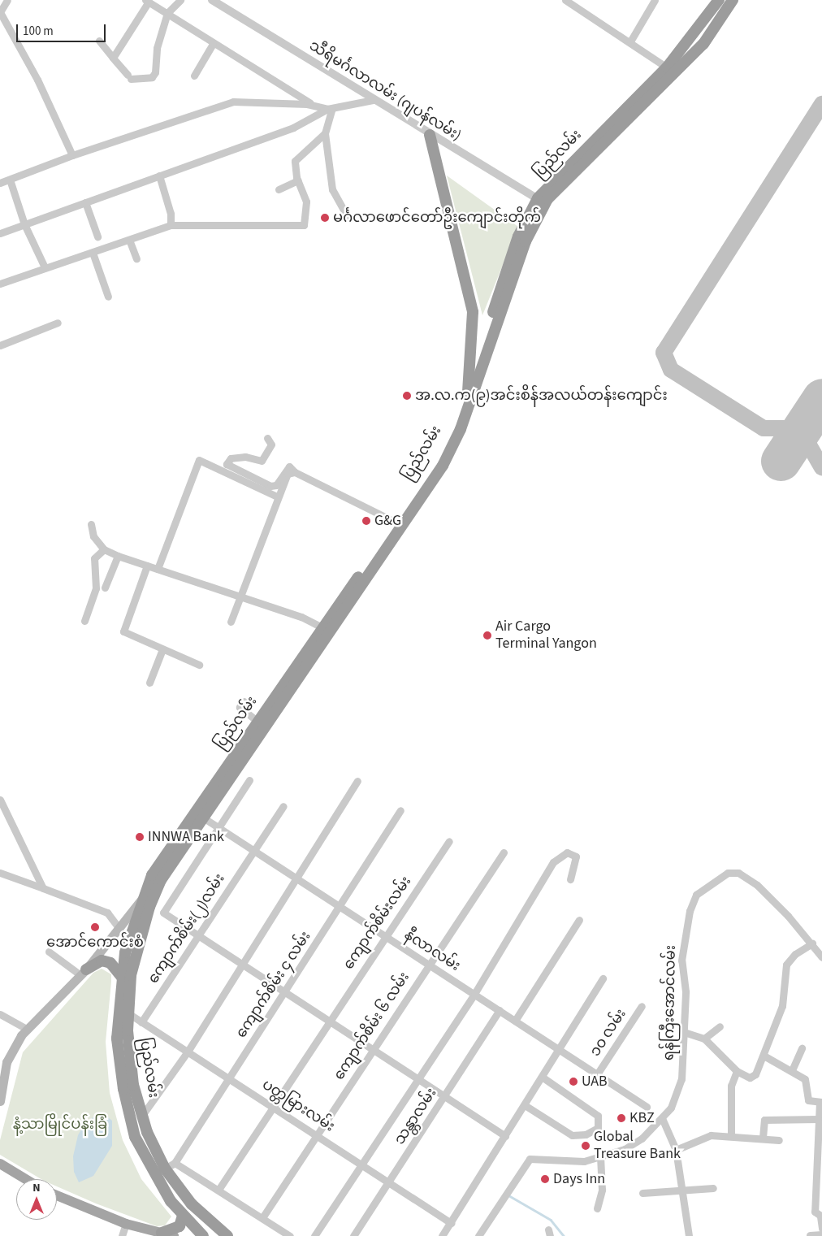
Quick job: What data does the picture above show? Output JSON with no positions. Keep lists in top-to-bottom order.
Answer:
{
  "streets": {
    "highway": ["ပြည်လမ်း"],
    "street": [
      "သီရိမင်္ဂလာလမ်း (ဂျပန်လမ်း)",
      "ကျောက်စိမ်းလမ်း",
      "ကျောက်စိမ်း(၂)လမ်း",
      "နီလာလမ်း",
      "ကျောက်စိမ်း ၄ လမ်း",
      "ရန်ကြီးအောင်လမ်း",
      "ကျောက်စိမ်း ၆ လမ်း",
      "၁၀ လမ်း",
      "ပတ္တမြားလမ်း",
      "သန္တာလမ်း"
    ]
  },
  "crossings": [
    ["သီရိမင်္ဂလာလမ်း (ဂျပန်လမ်း)", "ပြည်လမ်း"],
    ["ပြည်လမ်း", "နီလာလမ်း"],
    ["ပြည်လမ်း", "ကျောက်စိမ်း ၄ လမ်း"],
    ["ပြည်လမ်း", "ပတ္တမြားလမ်း"],
    ["ကျောက်စိမ်းလမ်း", "နီလာလမ်း"],
    ["ကျောက်စိမ်းလမ်း", "ပတ္တမြားလမ်း"],
    ["ကျောက်စိမ်း(၂)လမ်း", "နီလာလမ်း"],
    ["ကျောက်စိမ်း(၂)လမ်း", "ပတ္တမြားလမ်း"],
    ["နီလာလမ်း", "ကျောက်စိမ်း ၄ လမ်း"],
    ["နီလာလမ်း", "ကျောက်စိမ်း ၆ လမ်း"],
    ["နီလာလမ်း", "၁၀ လမ်း"],
    ["နီလာလမ်း", "သန္တာလမ်း"],
    ["ကျောက်စိမ်း ၄ လမ်း", "ပတ္တမြားလမ်း"],
    ["ကျောက်စိမ်း ၆ လမ်း", "ပတ္တမြားလမ်း"],
    ["ပတ္တမြားလမ်း", "သန္တာလမ်း"]
  ],
  "parks": ["နံ့သာမြိုင်ပန်းခြံ"],
  "places": [
    "မင်္ဂလာဖောင်တော်ဦးကျောင်းတိုက်",
    "အ.လ.က(၉)အင်းစိန်အလယ်တန်းကျောင်း",
    "G&G",
    "Air Cargo Terminal Yangon",
    "INNWA Bank",
    "အောင်ကောင်းစံ",
    "UAB",
    "KBZ",
    "Global Treasure Bank",
    "Days Inn"
  ],
  "scale_bar": "100 m",
  "north": "top"
}
